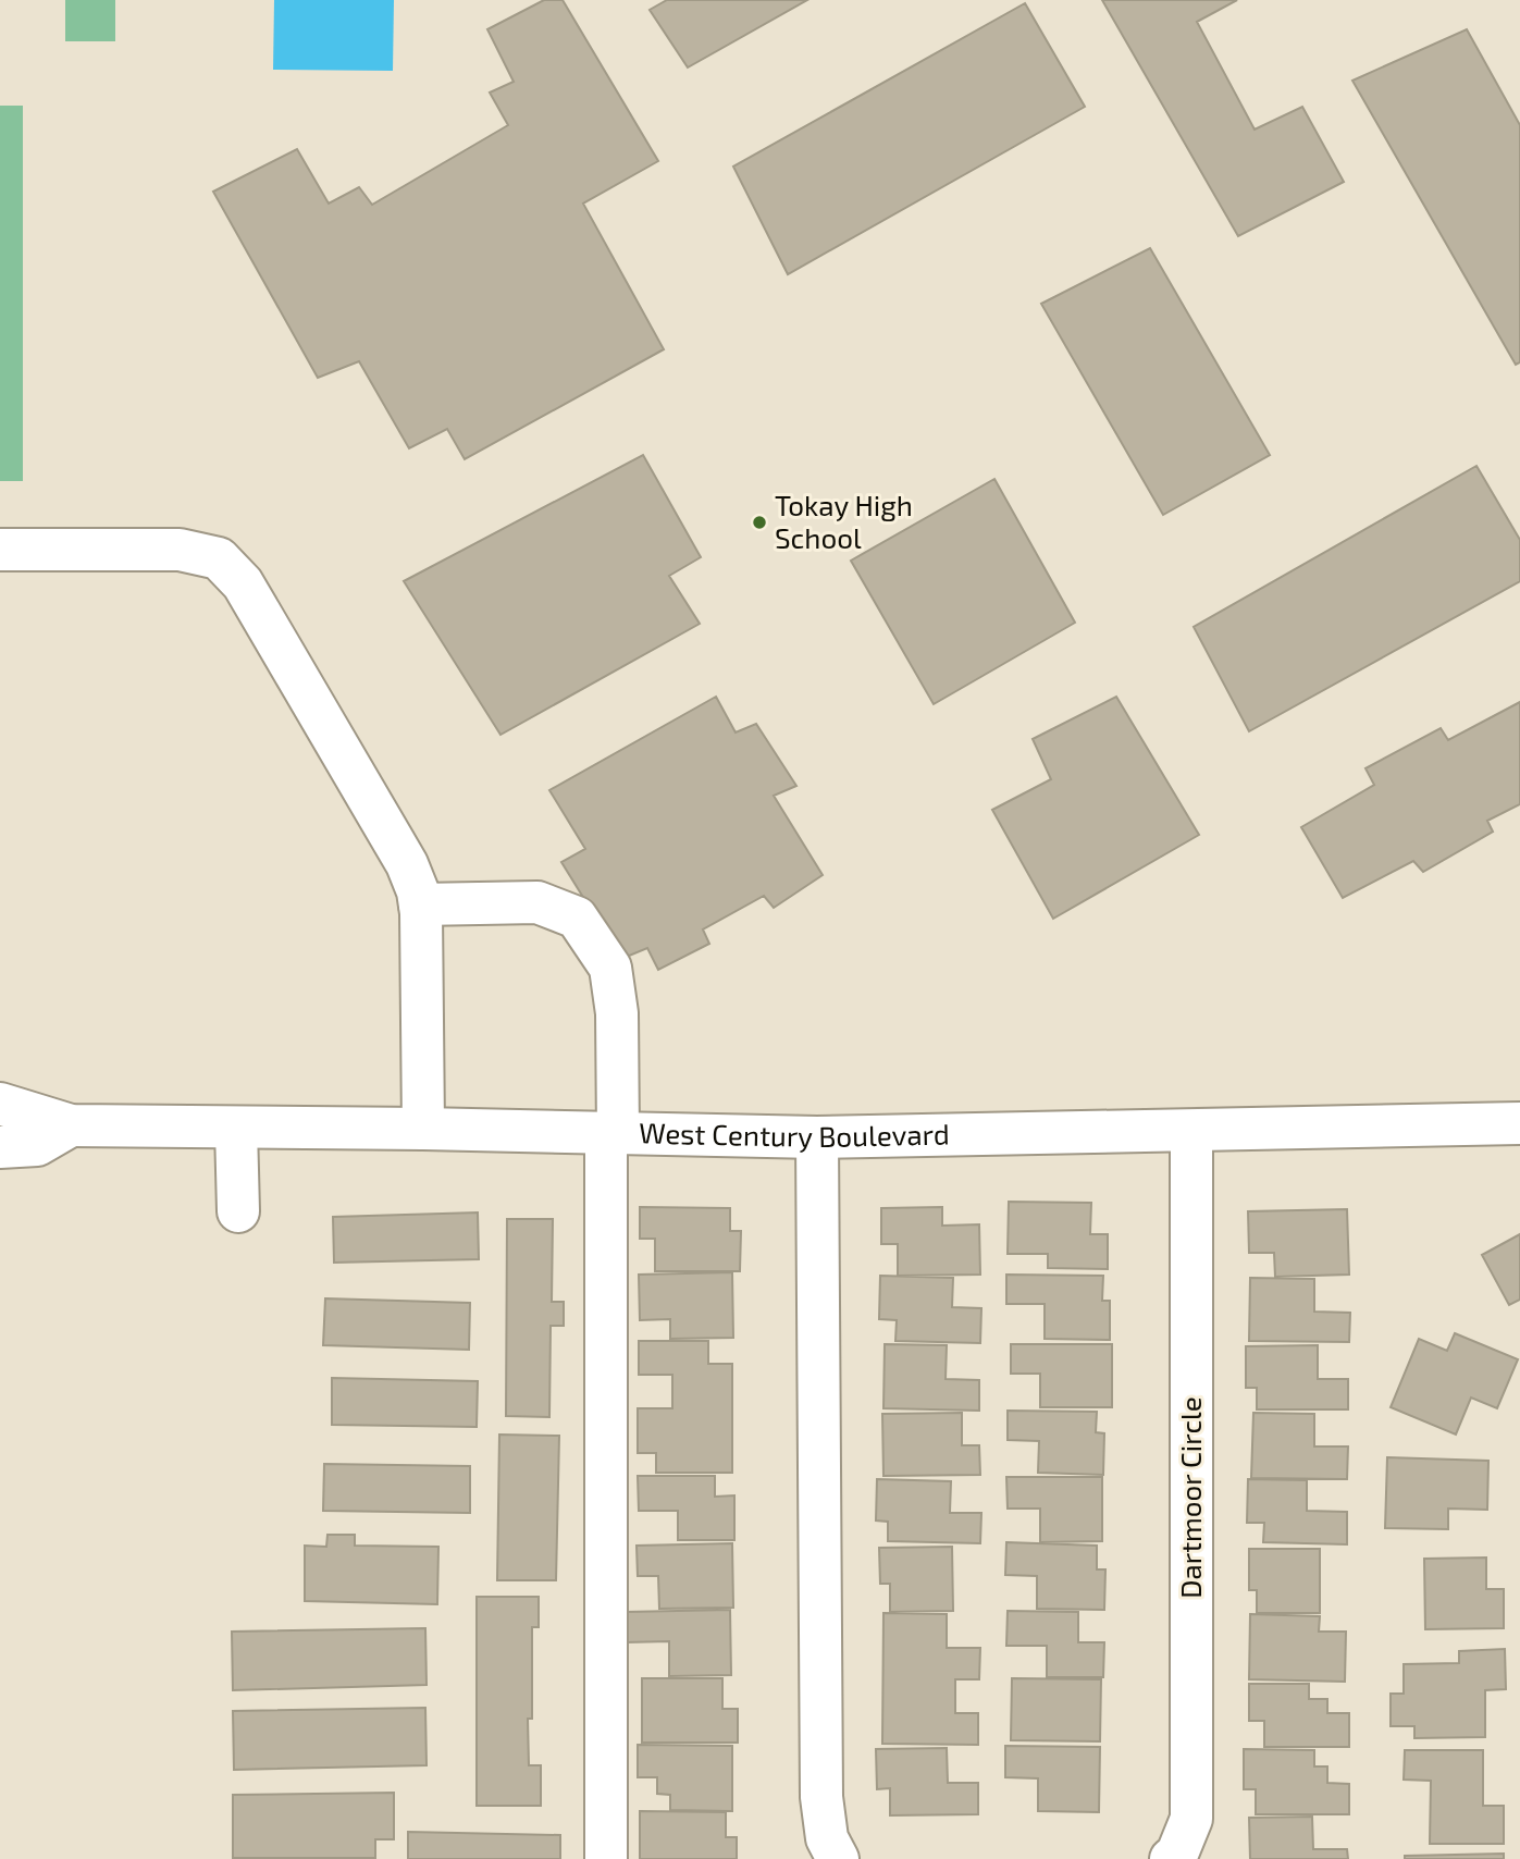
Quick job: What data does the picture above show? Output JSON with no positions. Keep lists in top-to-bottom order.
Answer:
{
  "streets": {
    "street": ["West Century Boulevard", "Dartmoor Circle"]
  },
  "crossings": [
    ["West Century Boulevard", "Dartmoor Circle"]
  ],
  "places": ["Tokay High School"]
}
